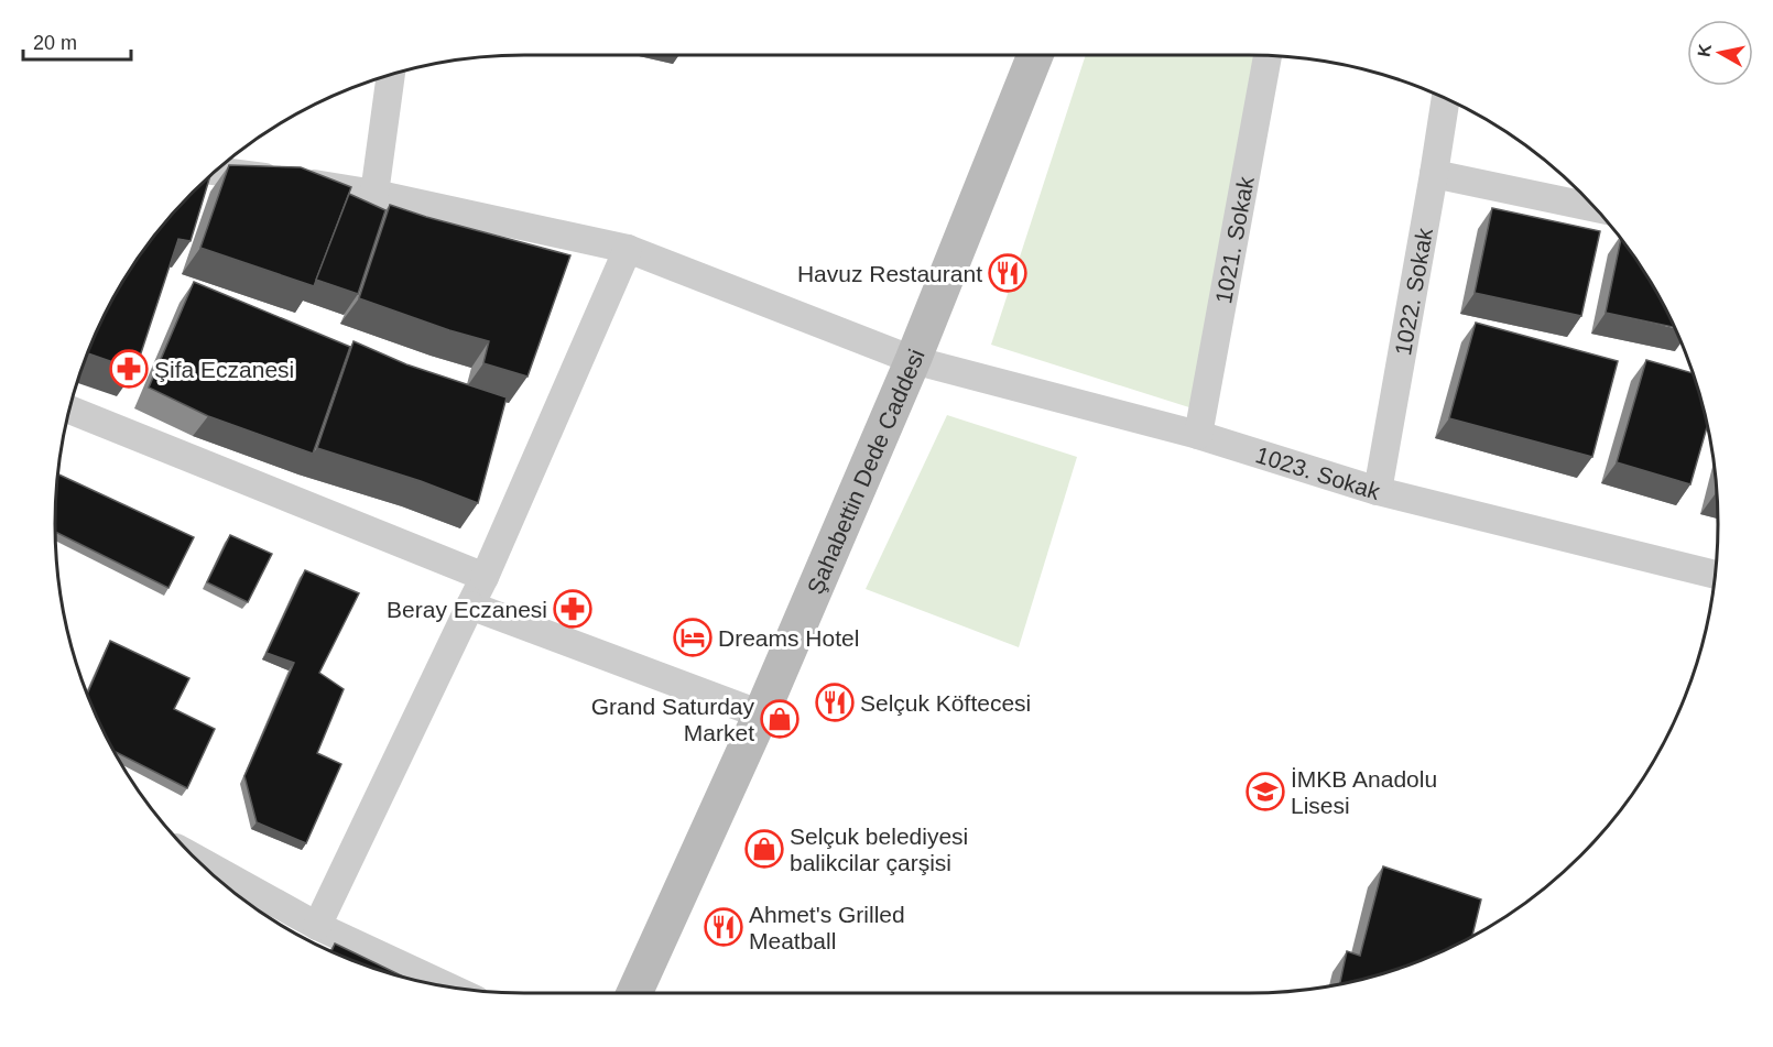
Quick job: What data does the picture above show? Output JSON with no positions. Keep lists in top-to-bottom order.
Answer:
{
  "streets": {
    "street": [
      "1021. Sokak",
      "1022. Sokak",
      "Şahabettin Dede Caddesi",
      "1023. Sokak"
    ]
  },
  "crossings": [
    ["1021. Sokak", "1023. Sokak"],
    ["1022. Sokak", "1023. Sokak"],
    ["Şahabettin Dede Caddesi", "1023. Sokak"]
  ],
  "places": {
    "restaurant": ["Havuz Restaurant", "Selçuk Köftecesi", "Ahmet's Grilled Meatball"],
    "pharmacy": ["Şifa Eczanesi", "Beray Eczanesi"],
    "hotel": ["Dreams Hotel"],
    "shop": ["Grand Saturday Market", "Selçuk belediyesi balikcilar çarşisi"],
    "school or university": ["İMKB Anadolu Lisesi"]
  },
  "scale_bar": "20 m",
  "north": "left"
}
